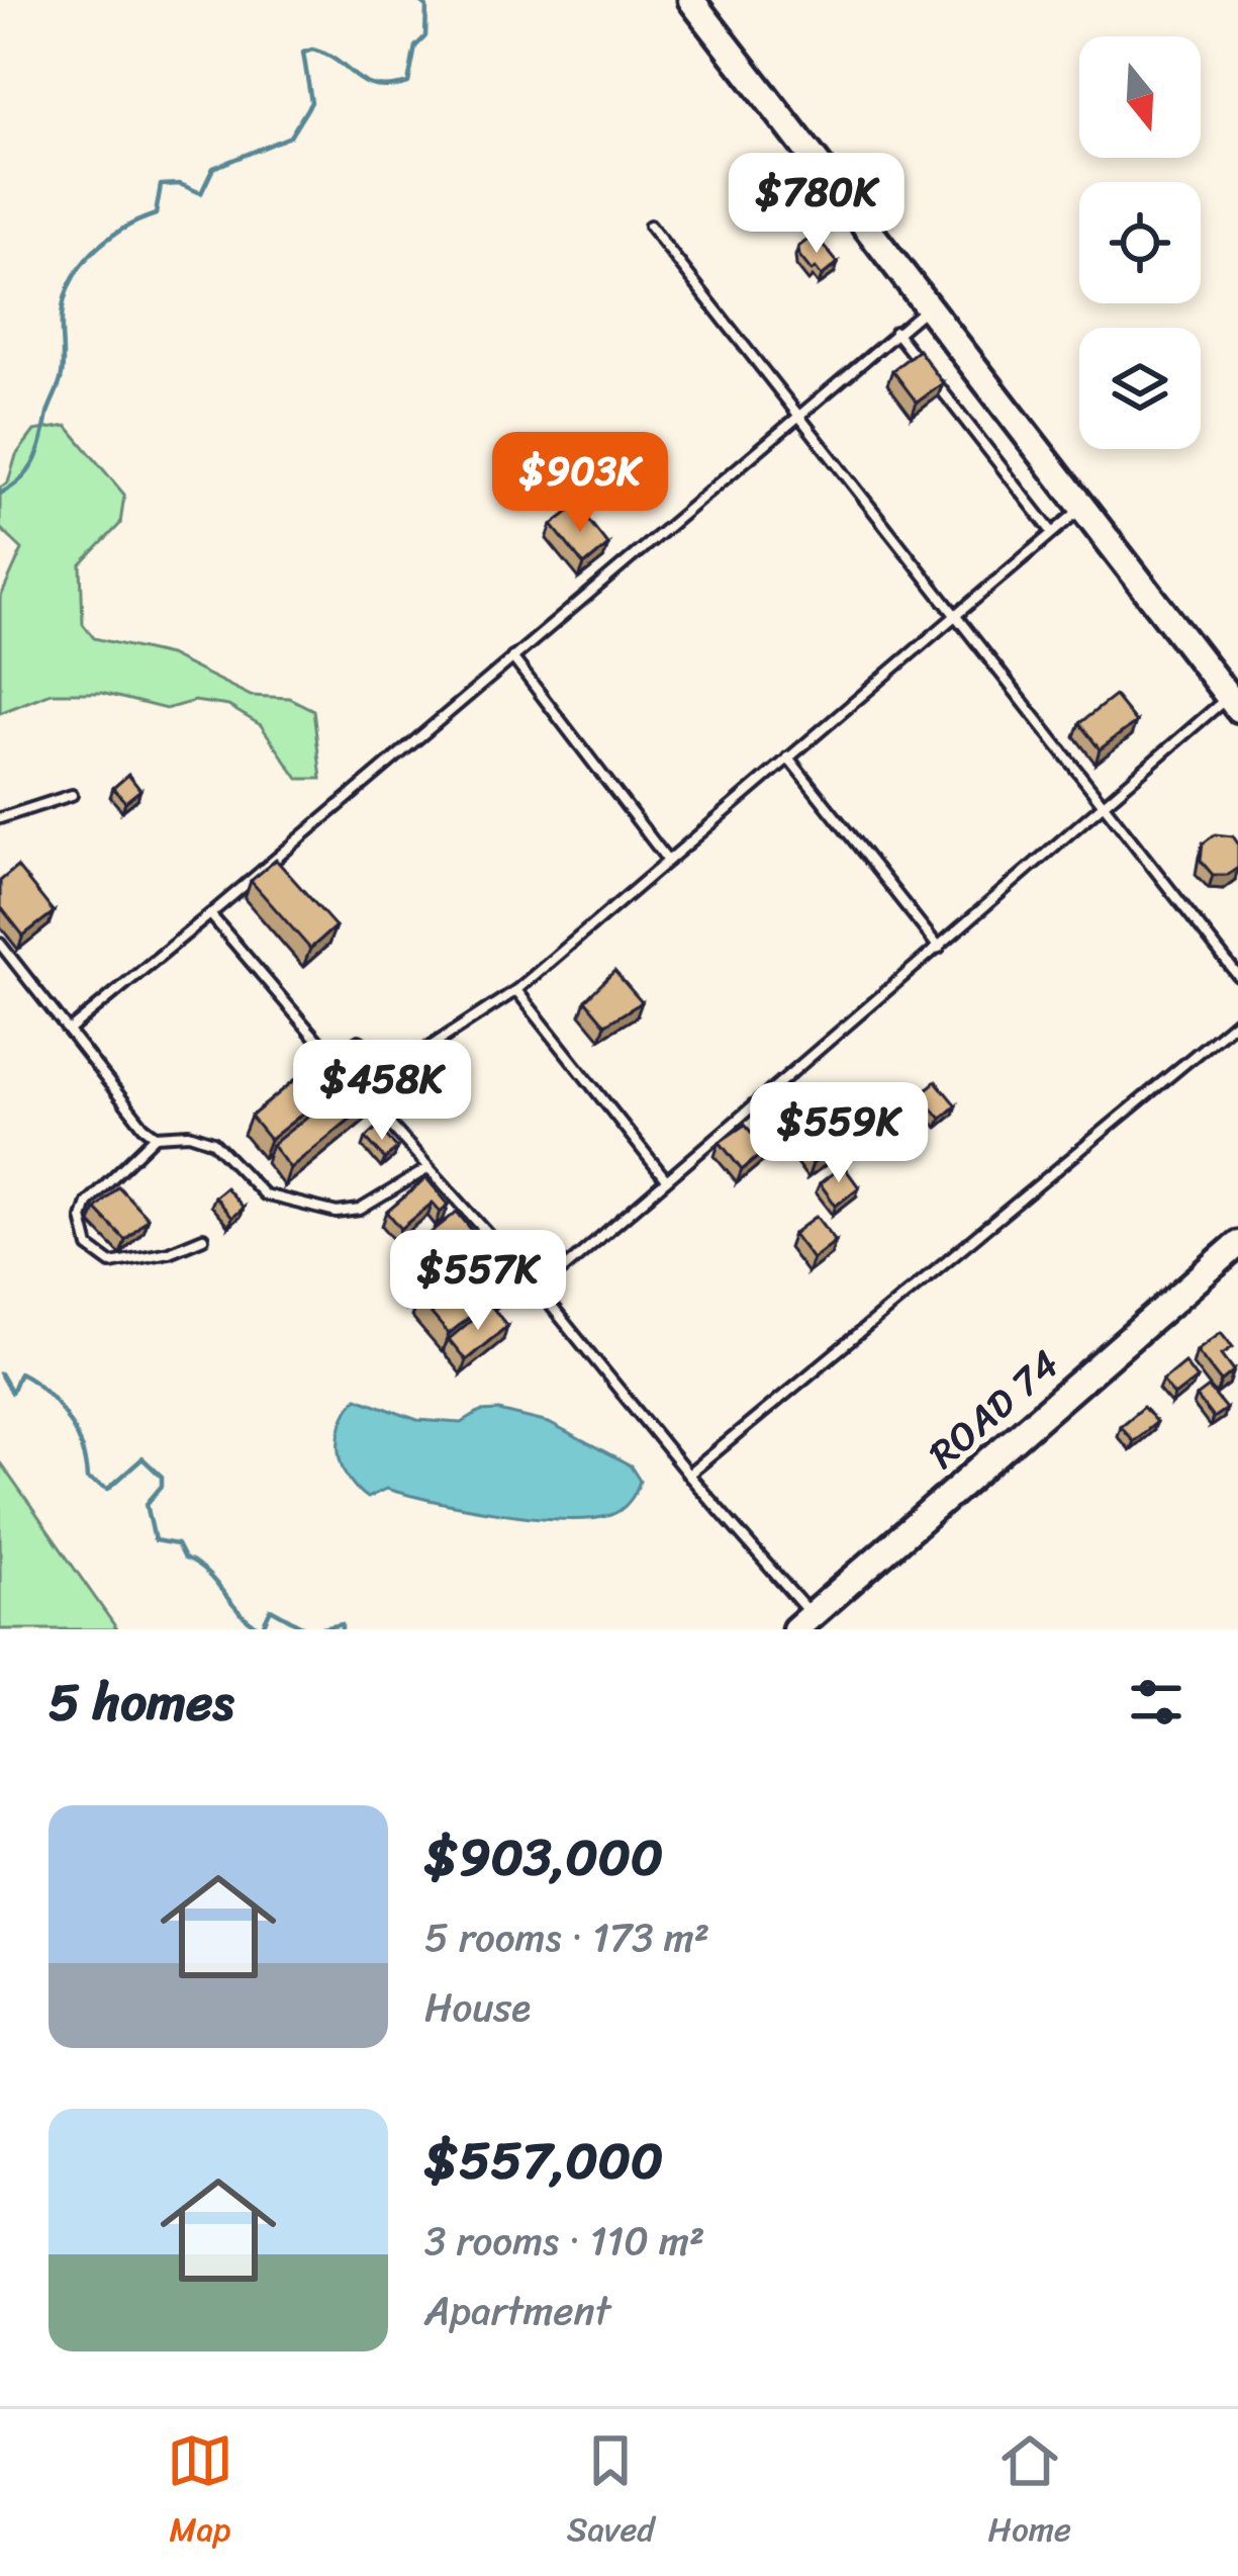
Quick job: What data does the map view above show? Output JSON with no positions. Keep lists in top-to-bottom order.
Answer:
{
  "streets": {
    "main road": ["ROAD 74"]
  },
  "north": "bottom",
  "page": {
    "price": [
      "$780K",
      "$903K",
      "$458K",
      "$559K",
      "$557K"
    ],
    "heading": "5 homes",
    "list": [
      {
        "name": "$903,000",
        "note": "5 rooms · 173 m² · House"
      },
      {
        "name": "$557,000",
        "note": "3 rooms · 110 m² · Apartment"
      }
    ],
    "tabs": ["Map", "Saved", "Home"]
  }
}
